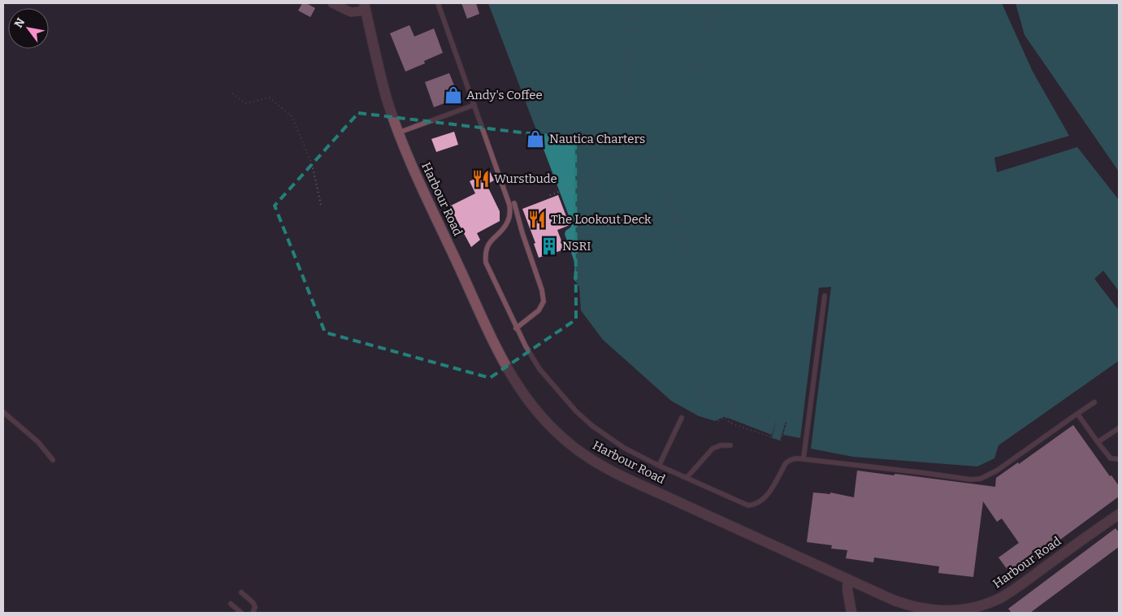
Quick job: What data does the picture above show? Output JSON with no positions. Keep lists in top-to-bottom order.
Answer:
{
  "streets": {
    "street": ["Harbour Road"]
  },
  "places": {
    "shop": ["Andy's Coffee", "Nautica Charters"],
    "restaurant": ["Wurstbude", "The Lookout Deck"],
    "building": ["NSRI"]
  },
  "north": "top left"
}
